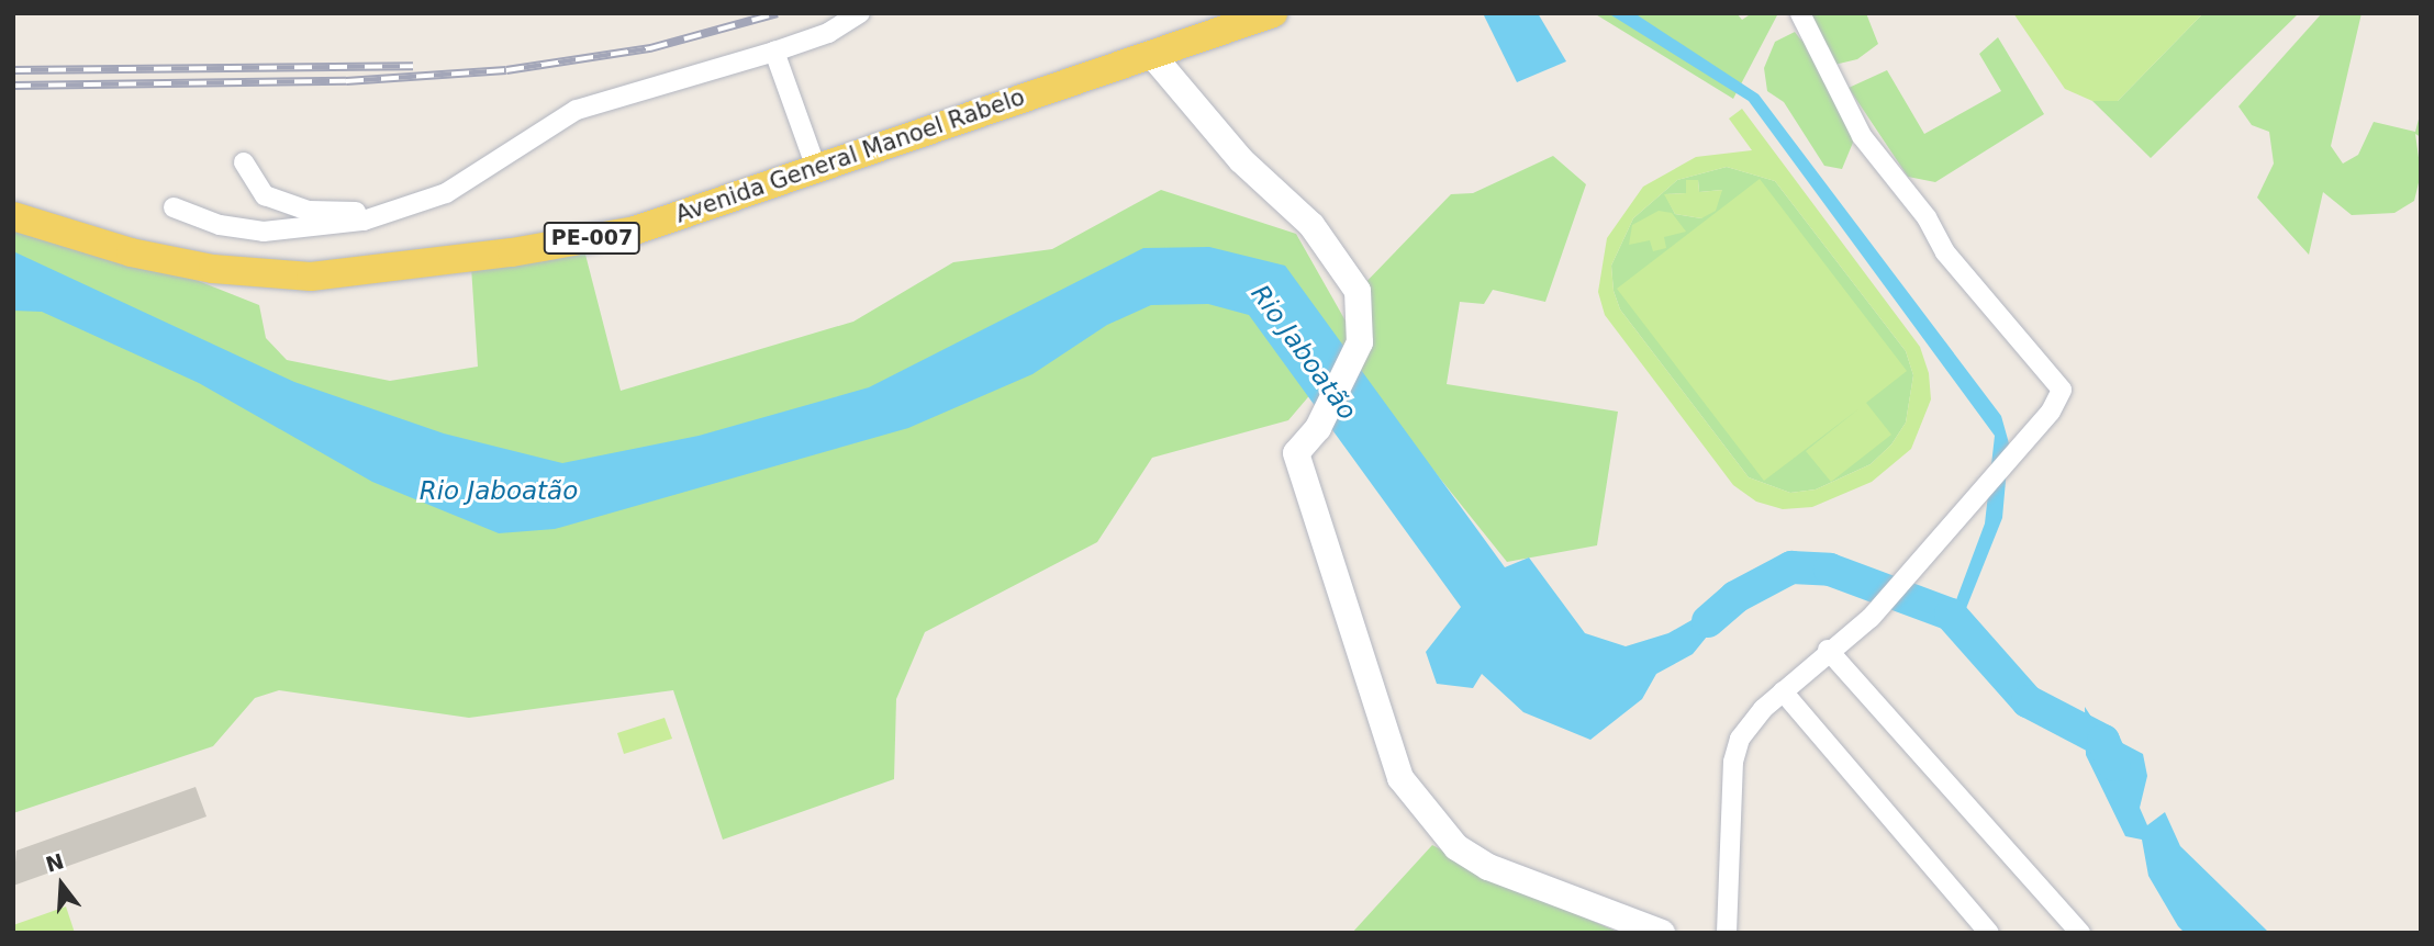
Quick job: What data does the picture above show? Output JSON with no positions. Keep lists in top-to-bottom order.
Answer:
{
  "streets": {
    "main road": ["Avenida General Manoel Rabelo", "PE-007"]
  },
  "water": ["Rio Jaboatão"],
  "north": "top"
}
